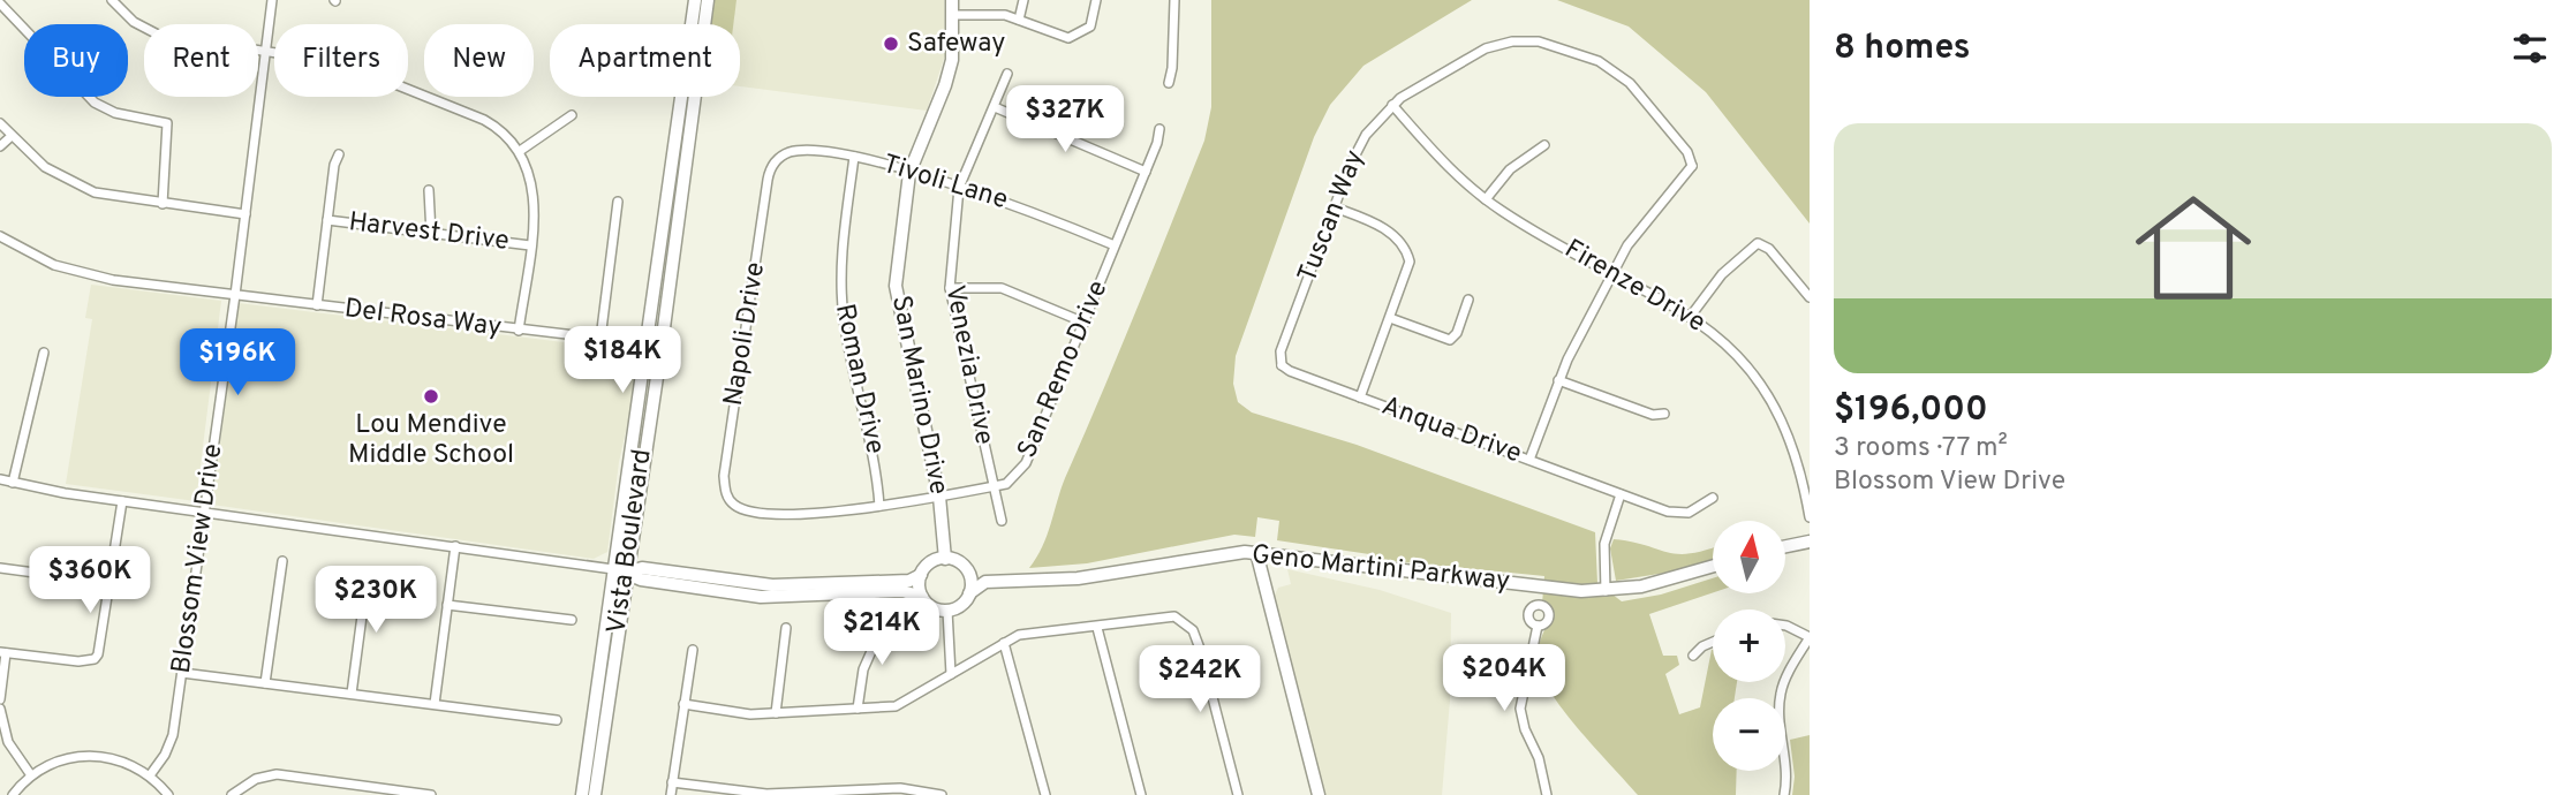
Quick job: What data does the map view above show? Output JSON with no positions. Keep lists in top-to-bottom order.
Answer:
{
  "streets": {
    "street": [
      "Tivoli Lane",
      "Tuscan Way",
      "Harvest Drive",
      "Firenze Drive",
      "Del Rosa Way",
      "Napoli Drive",
      "Venezia Drive",
      "San Remo Drive",
      "Roman Drive",
      "San Marino Drive",
      "Anqua Drive",
      "Vista Boulevard",
      "Blossom View Drive",
      "Geno Martini Parkway"
    ]
  },
  "crossings": [
    ["Tivoli Lane", "Napoli Drive"],
    ["Tivoli Lane", "Venezia Drive"],
    ["Tivoli Lane", "San Remo Drive"],
    ["Tivoli Lane", "Roman Drive"],
    ["Tivoli Lane", "San Marino Drive"],
    ["Tuscan Way", "Firenze Drive"],
    ["Tuscan Way", "Anqua Drive"],
    ["Del Rosa Way", "Vista Boulevard"],
    ["Del Rosa Way", "Blossom View Drive"],
    ["Napoli Drive", "San Remo Drive"],
    ["Venezia Drive", "San Remo Drive"],
    ["San Remo Drive", "Roman Drive"],
    ["San Remo Drive", "San Marino Drive"]
  ],
  "places": ["Safeway", "Lou Mendive Middle School"],
  "north": "top",
  "page": {
    "heading": "8 homes",
    "chip": [
      "Buy",
      "Rent",
      "Filters",
      "New",
      "Apartment"
    ],
    "price": [
      "$327K",
      "$184K",
      "$196K",
      "$360K",
      "$230K",
      "$214K",
      "$204K",
      "$242K"
    ],
    "list": [
      {
        "name": "$196,000",
        "note": "3 rooms · 77 m² · Blossom View Drive"
      }
    ],
    "map_buttons": ["+", "−"]
  }
}
